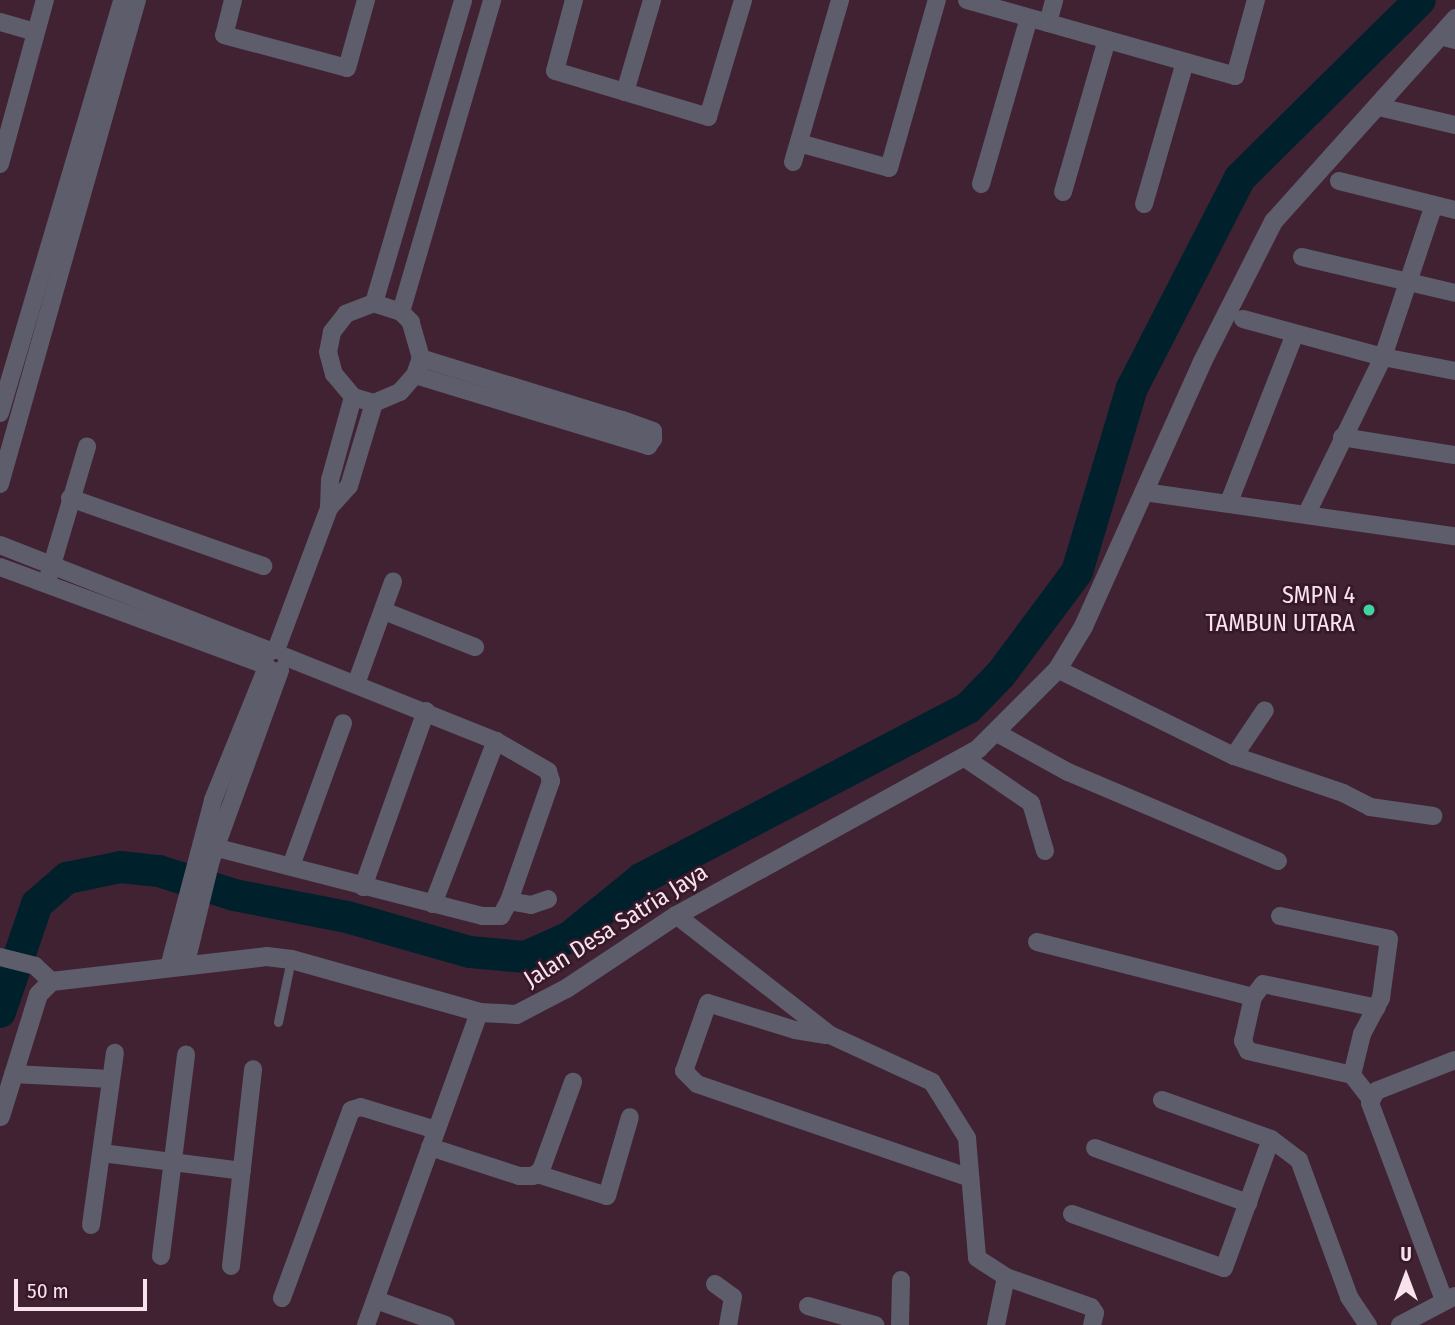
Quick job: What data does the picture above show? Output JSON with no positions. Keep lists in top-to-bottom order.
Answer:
{
  "streets": {
    "street": ["Jalan Desa Satria Jaya"]
  },
  "places": ["SMPN 4 TAMBUN UTARA"],
  "scale_bar": "50 m",
  "north": "top"
}
